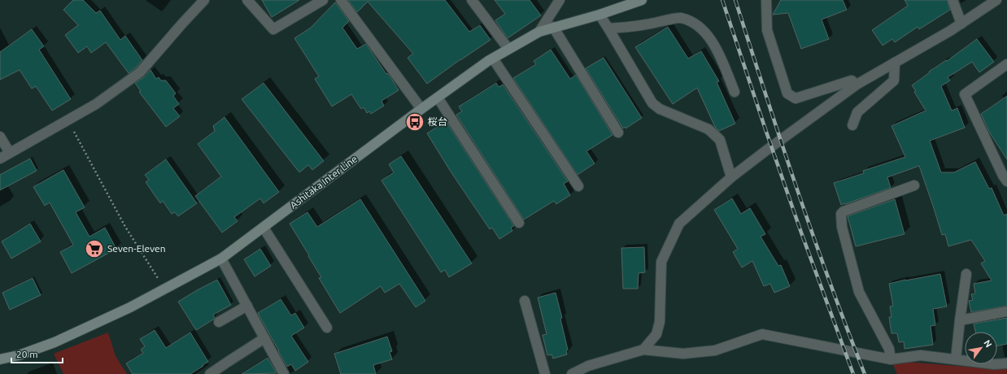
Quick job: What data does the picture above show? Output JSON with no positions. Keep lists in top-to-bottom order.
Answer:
{
  "streets": {
    "main road": ["Ashitaka Inter Line"]
  },
  "places": {
    "bus stop": ["桜台"],
    "supermarket": ["Seven-Eleven"]
  },
  "scale_bar": "20 m",
  "north": "top right"
}
